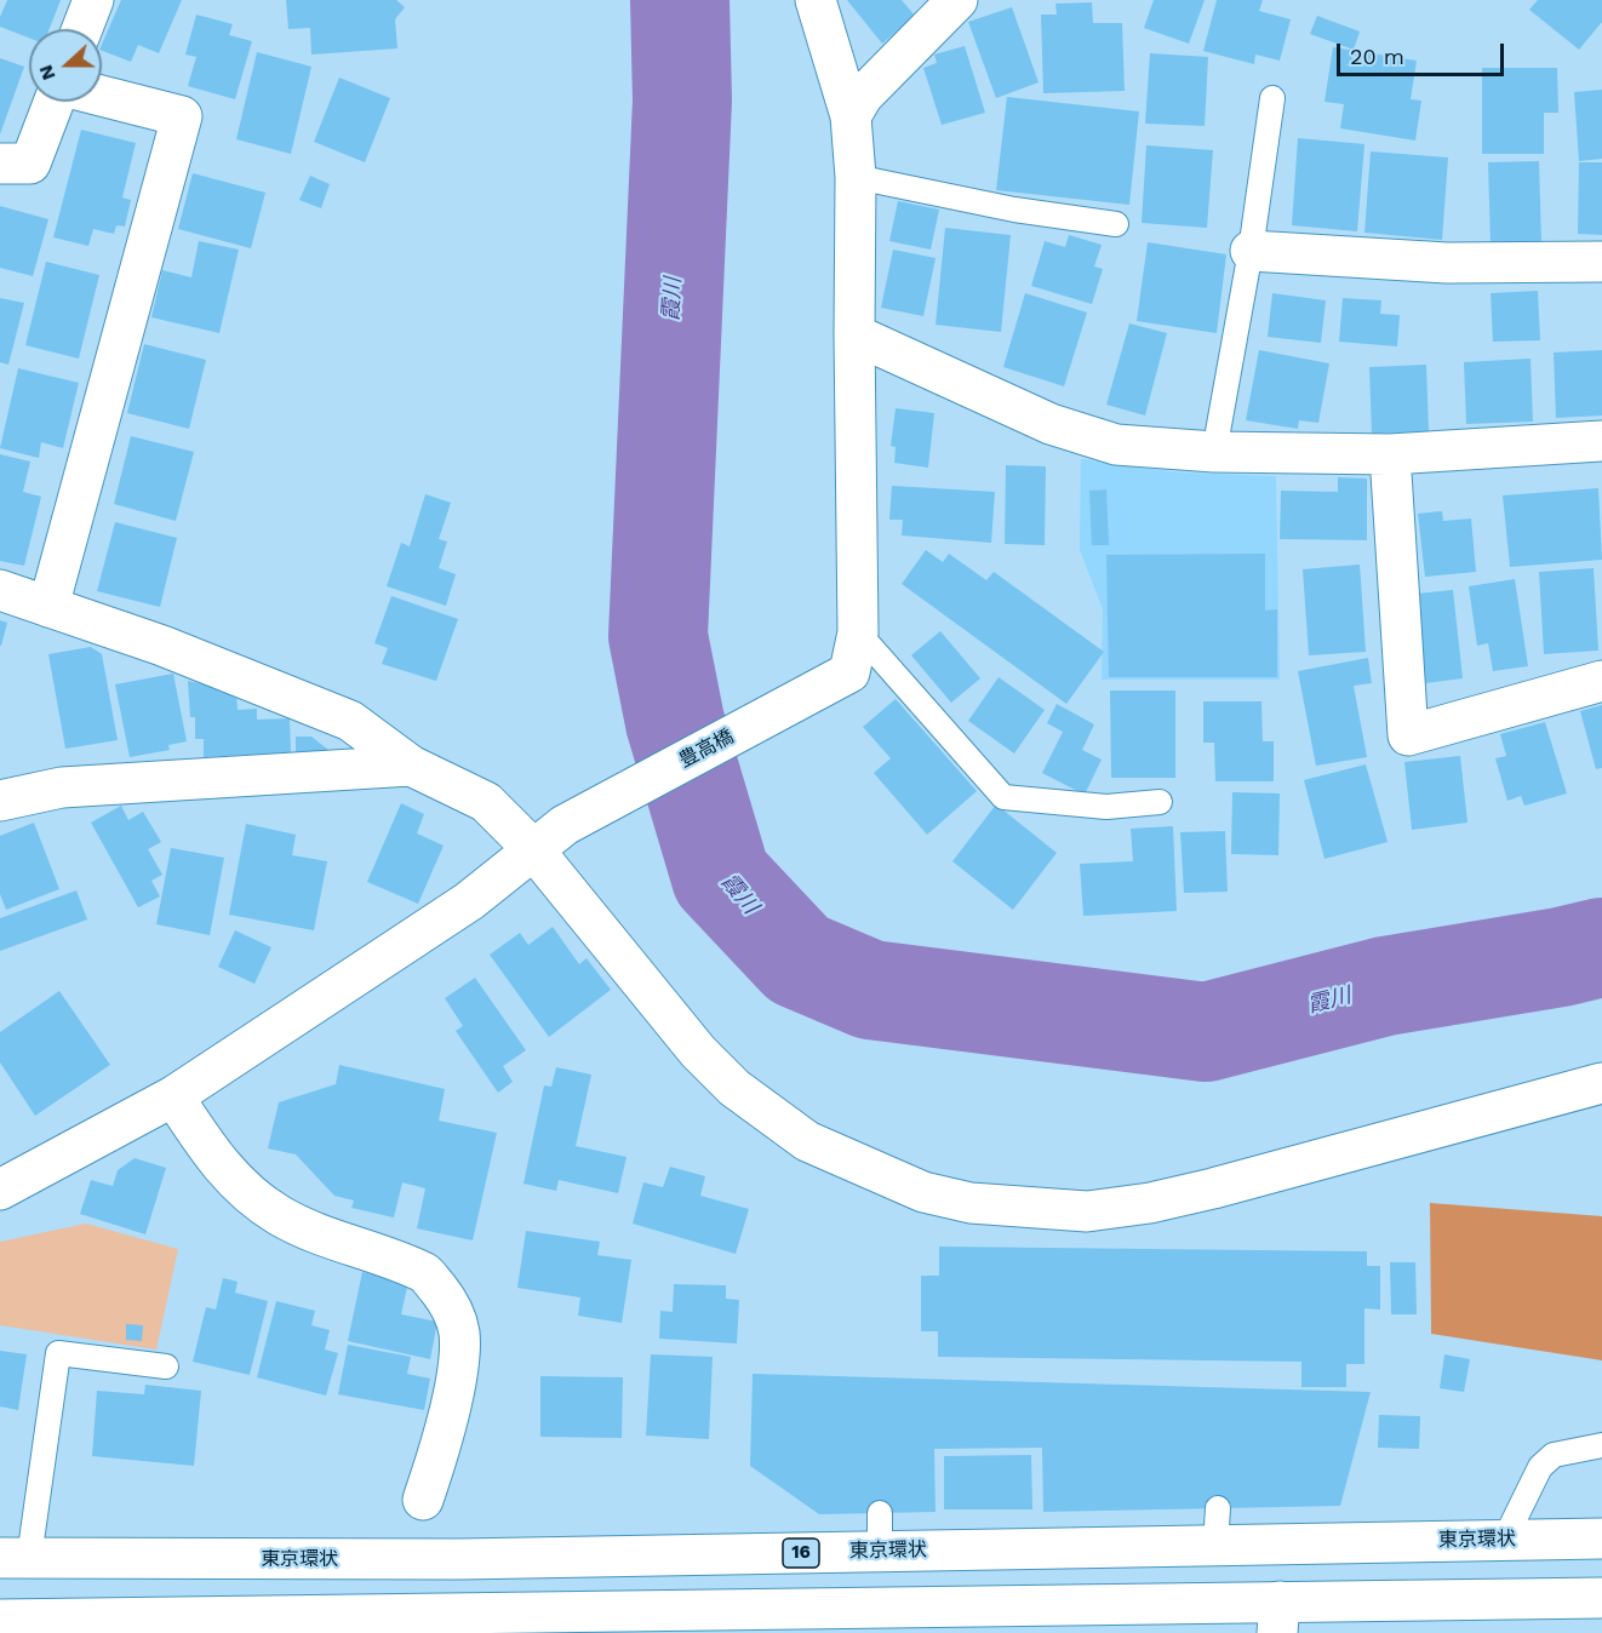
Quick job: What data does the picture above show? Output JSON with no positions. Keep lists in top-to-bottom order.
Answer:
{
  "streets": {
    "main road": ["豊高橋", "東京環状", "16"]
  },
  "water": ["霞川"],
  "scale_bar": "20 m",
  "north": "left"
}
